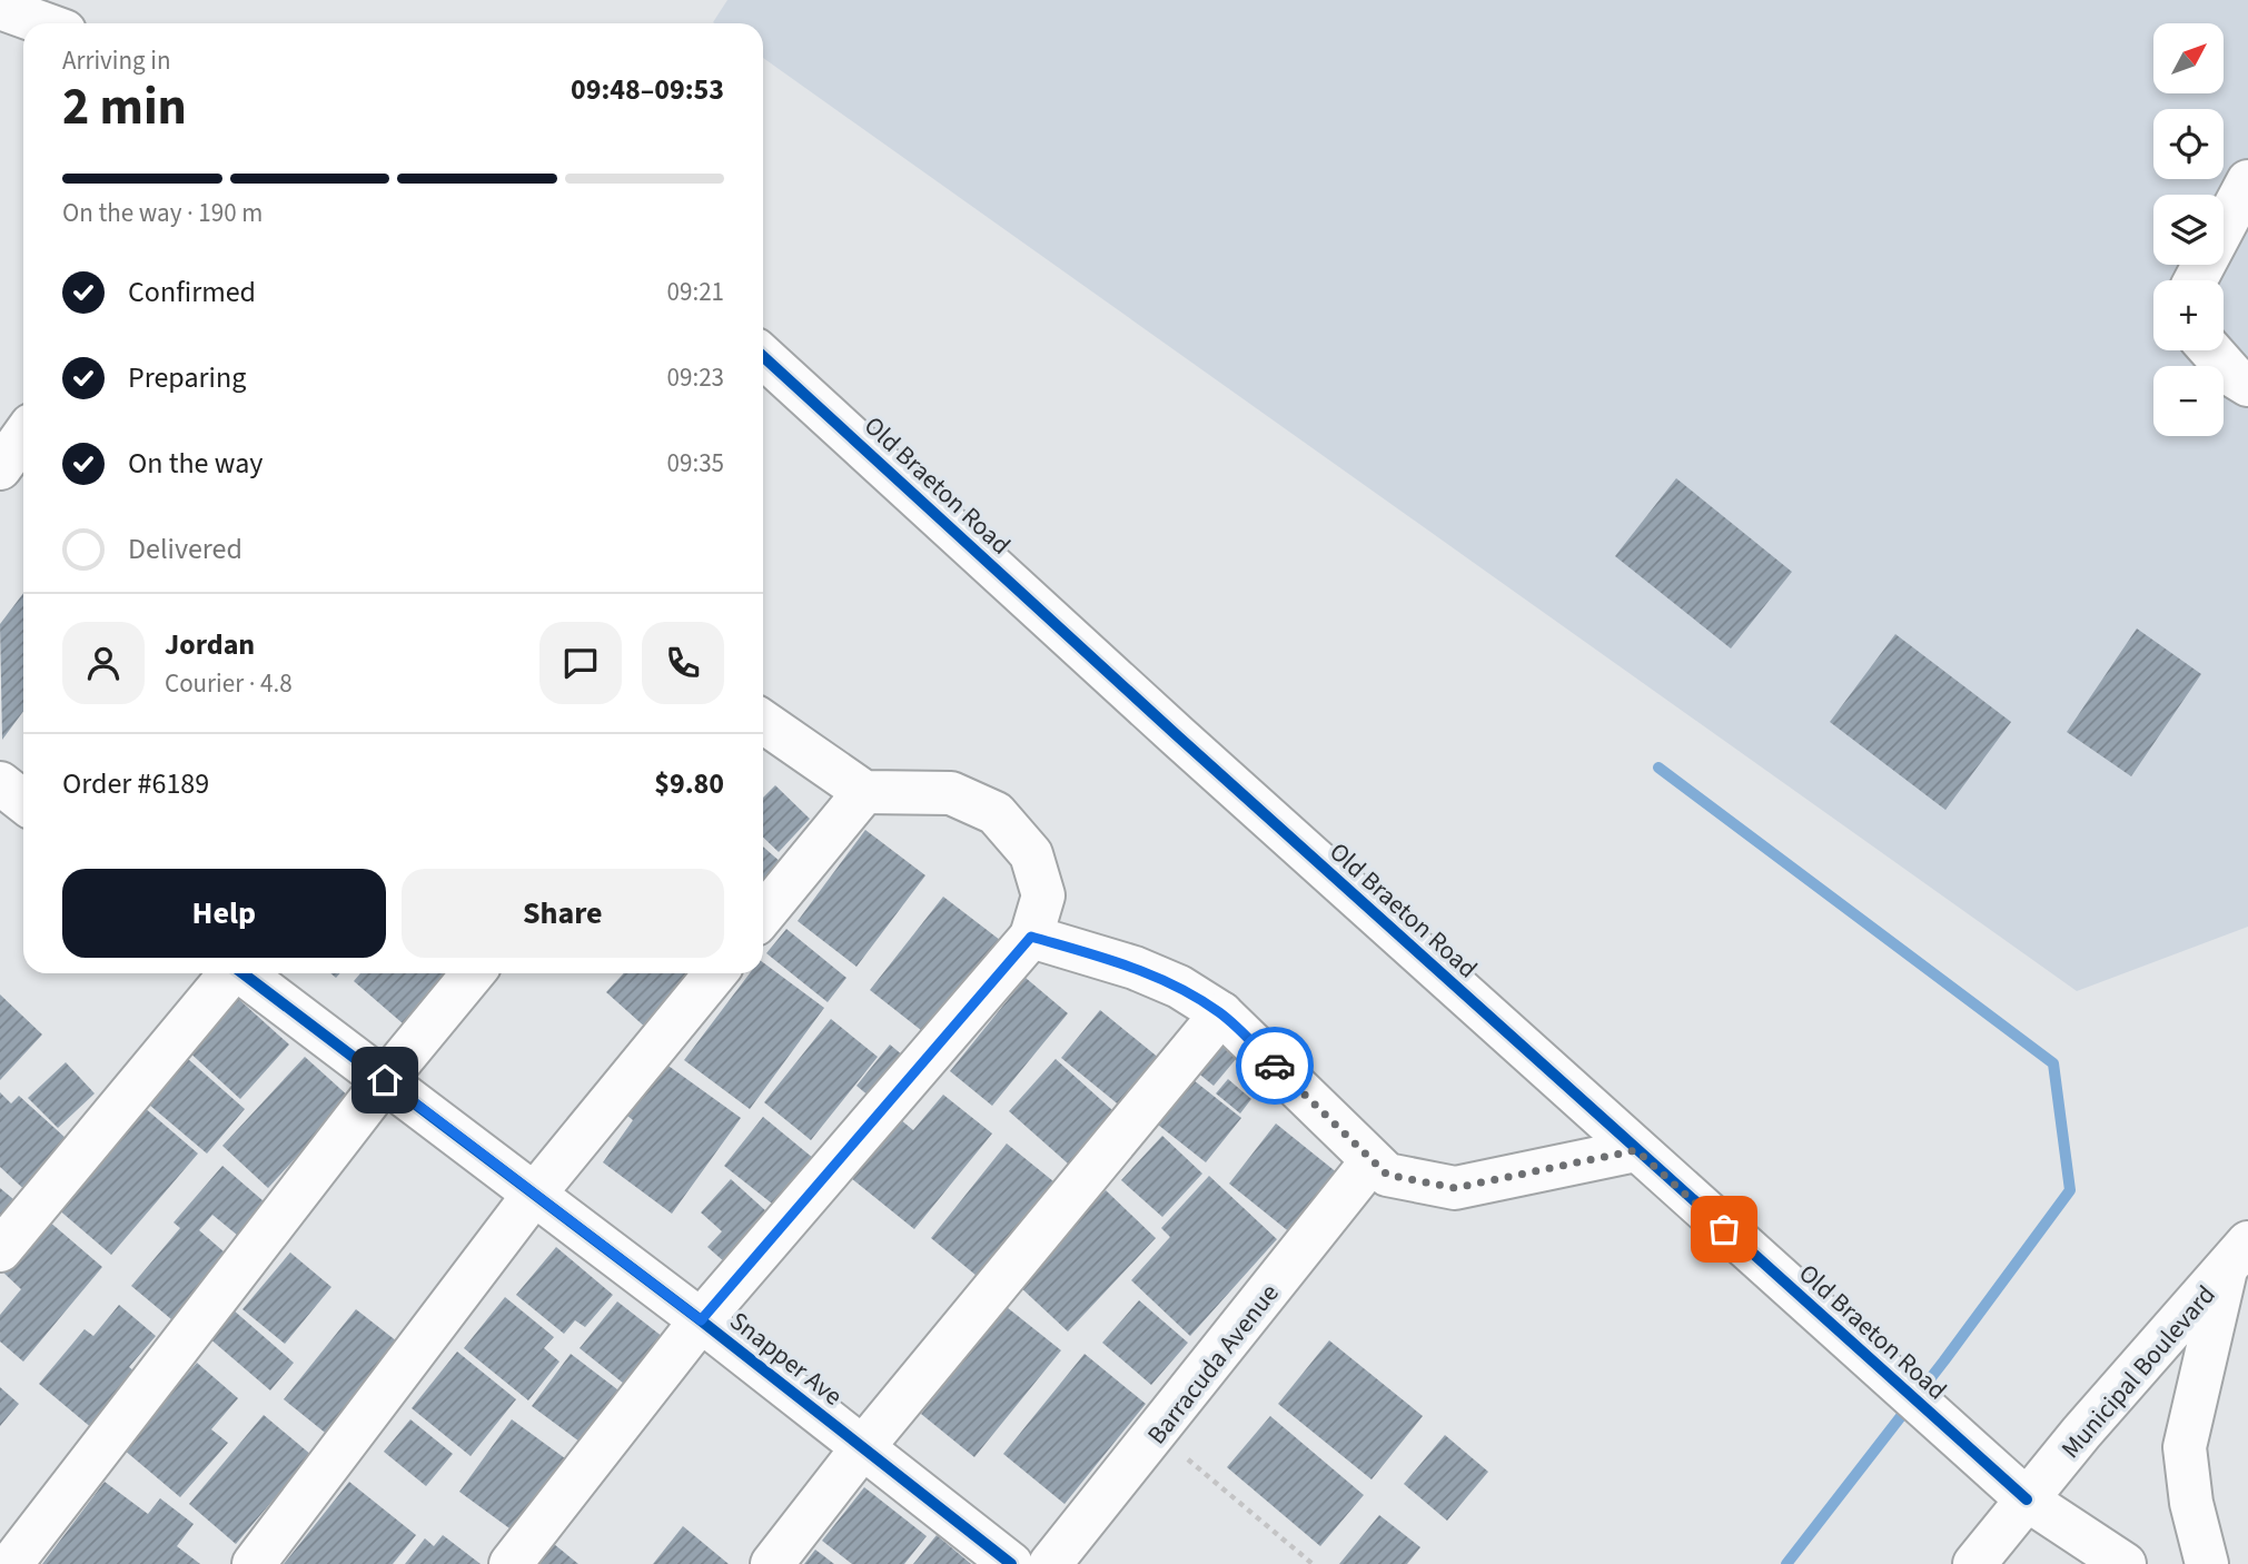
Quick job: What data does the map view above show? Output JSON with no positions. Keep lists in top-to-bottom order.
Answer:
{
  "streets": {
    "street": [
      "Old Braeton Road",
      "Snapper Ave",
      "Barracuda Avenue",
      "Municipal Boulevard"
    ]
  },
  "crossings": [
    ["Old Braeton Road", "Municipal Boulevard"]
  ],
  "north": "top right",
  "page": {
    "map_buttons": ["+", "−"],
    "heading": ["2 min", "Arriving in", "09:48–09:53"],
    "panel": [
      "Jordan",
      "Courier · 4.8",
      "Order #6189",
      "$9.80"
    ],
    "bar": "On the way · 190 m",
    "list": [
      ["Confirmed", "09:21"],
      ["Preparing", "09:23"],
      ["On the way", "09:35"],
      "Delivered"
    ],
    "buttons": ["Help", "Share"]
  }
}
